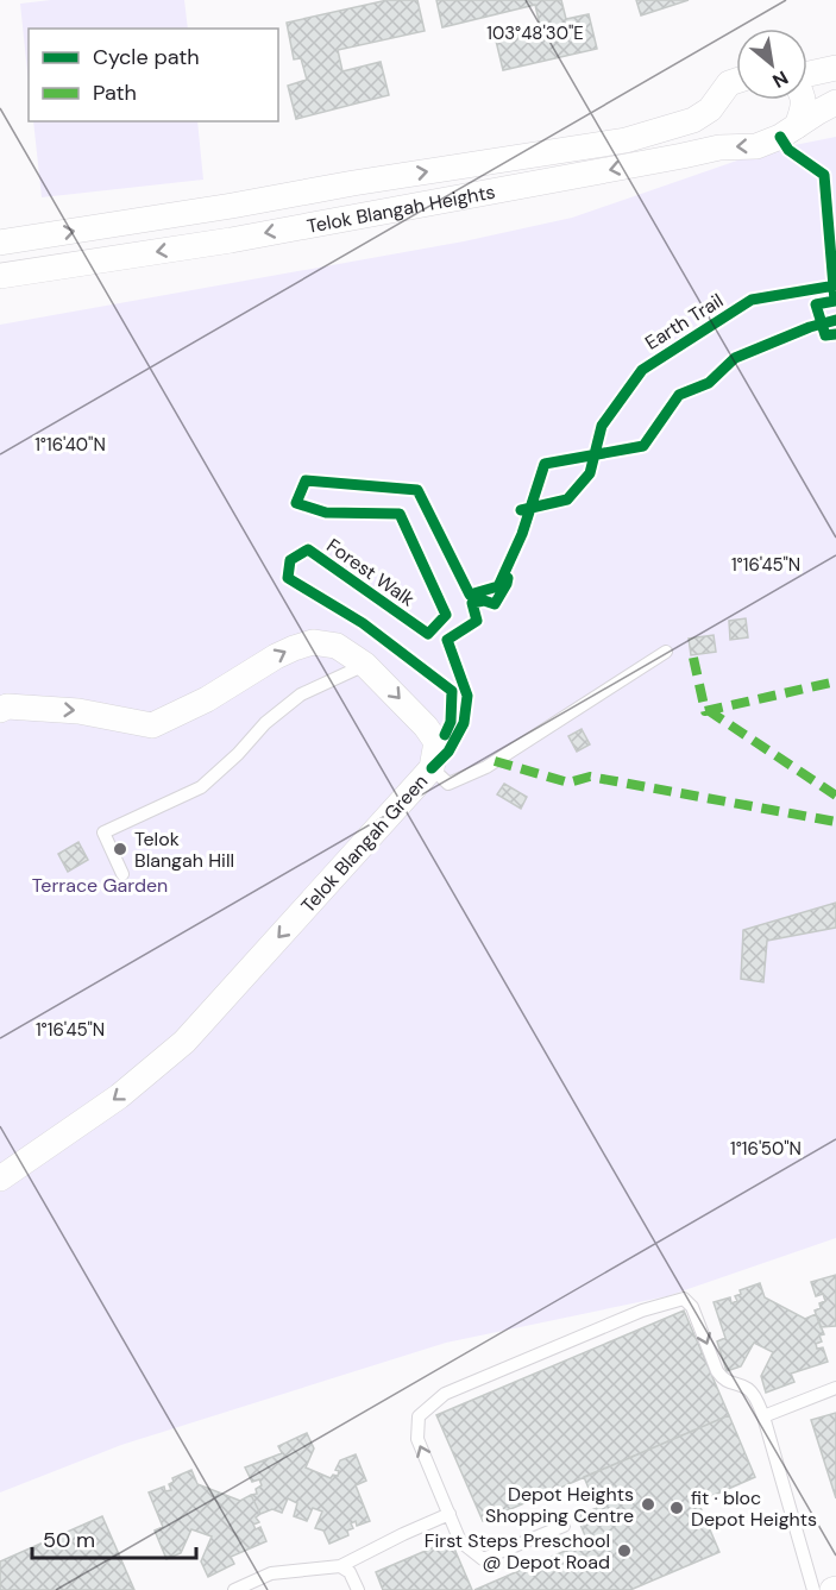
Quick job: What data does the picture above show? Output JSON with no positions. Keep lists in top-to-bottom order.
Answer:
{
  "streets": {
    "street": ["Telok Blangah Heights", "Telok Blangah Green"],
    "cycle path": ["Earth Trail", "Forest Walk"]
  },
  "parks": ["Terrace Garden"],
  "places": [
    "Telok Blangah Hill",
    "Depot Heights Shopping Centre",
    "fit · bloc Depot Heights",
    "First Steps Preschool @ Depot Road"
  ],
  "legend": ["Cycle path", "Path"],
  "scale_bar": "50 m",
  "north": "bottom right",
  "coordinates": [
    "103°48'30\"E",
    "1°16'40\"N",
    "1°16'45\"N",
    "1°16'50\"N"
  ]
}
